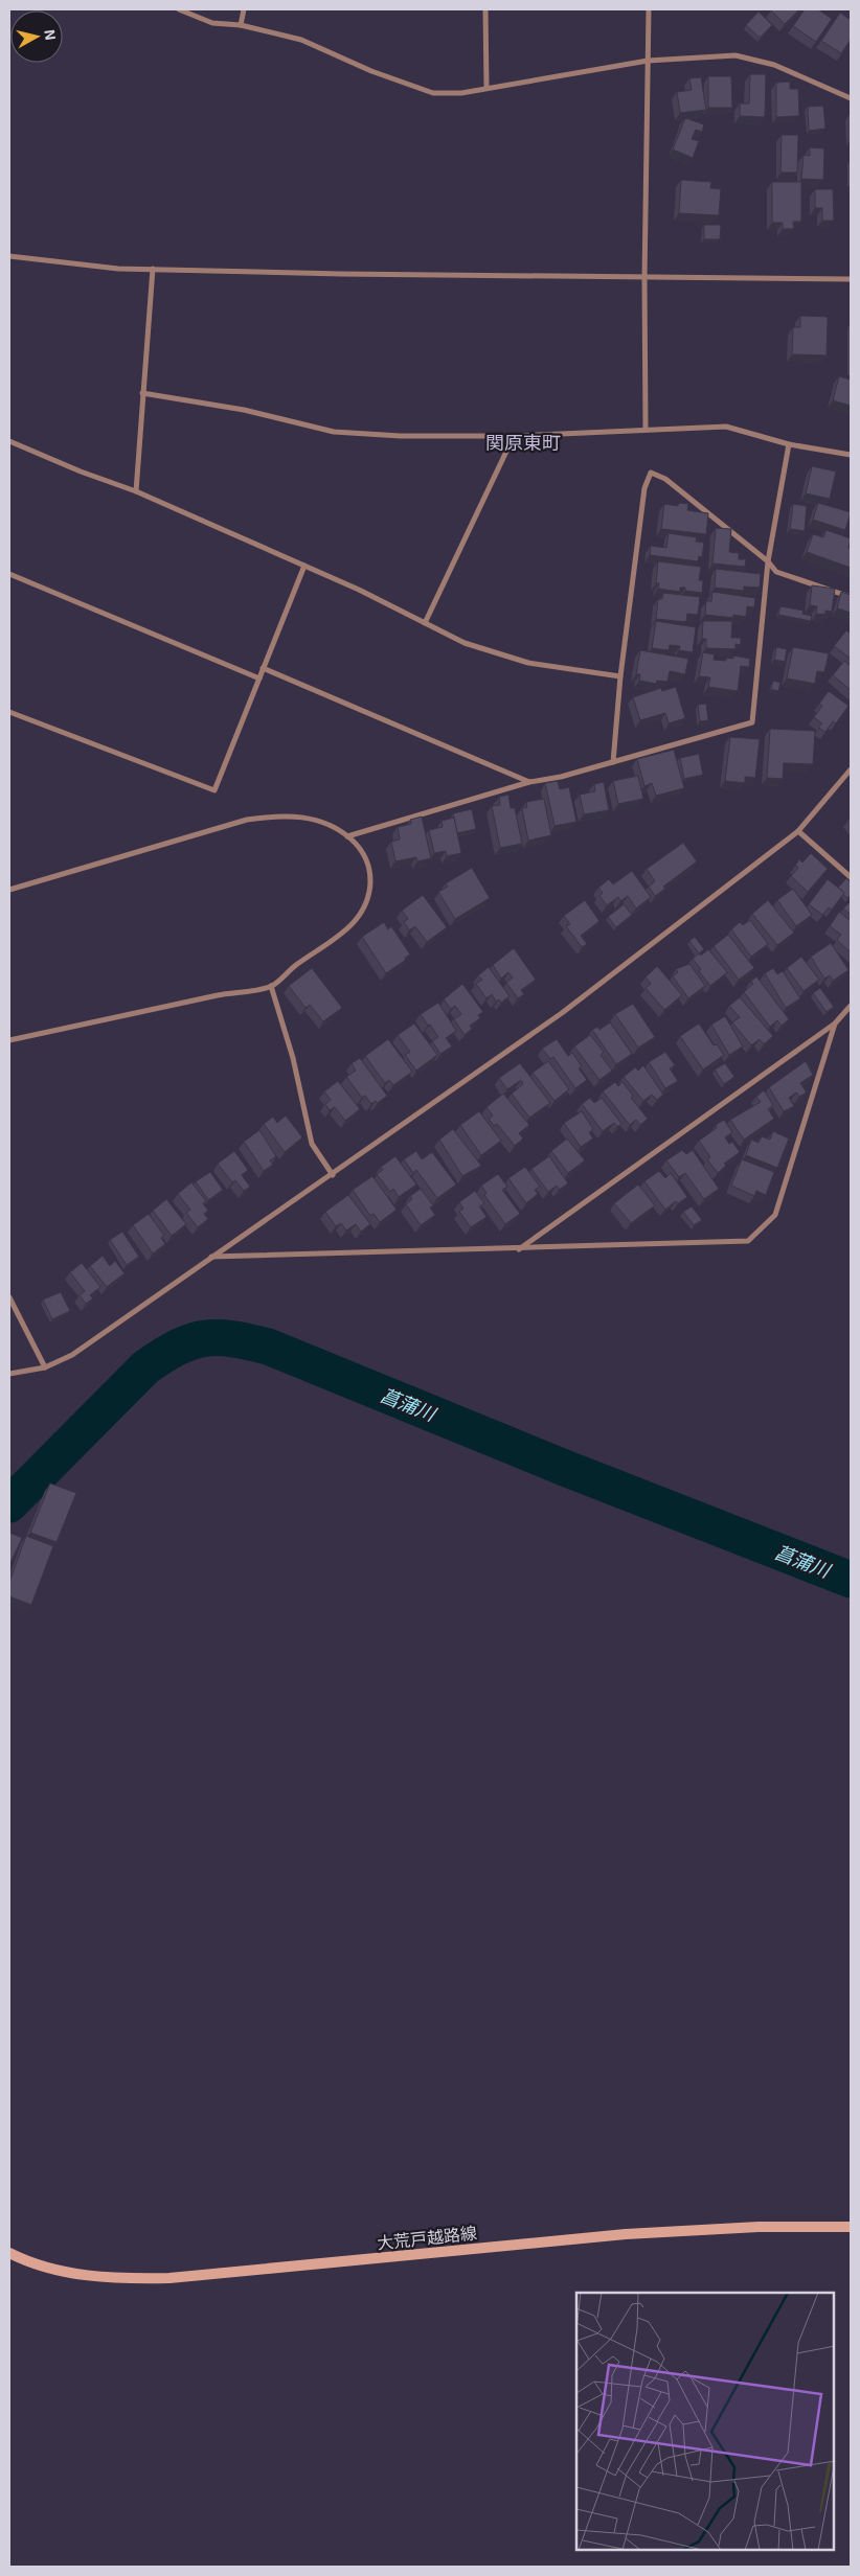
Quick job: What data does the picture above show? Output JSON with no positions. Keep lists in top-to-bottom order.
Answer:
{
  "streets": {
    "main road": ["大荒戸越路線"]
  },
  "districts": ["関原東町"],
  "water": ["菖蒲川"],
  "north": "right"
}
